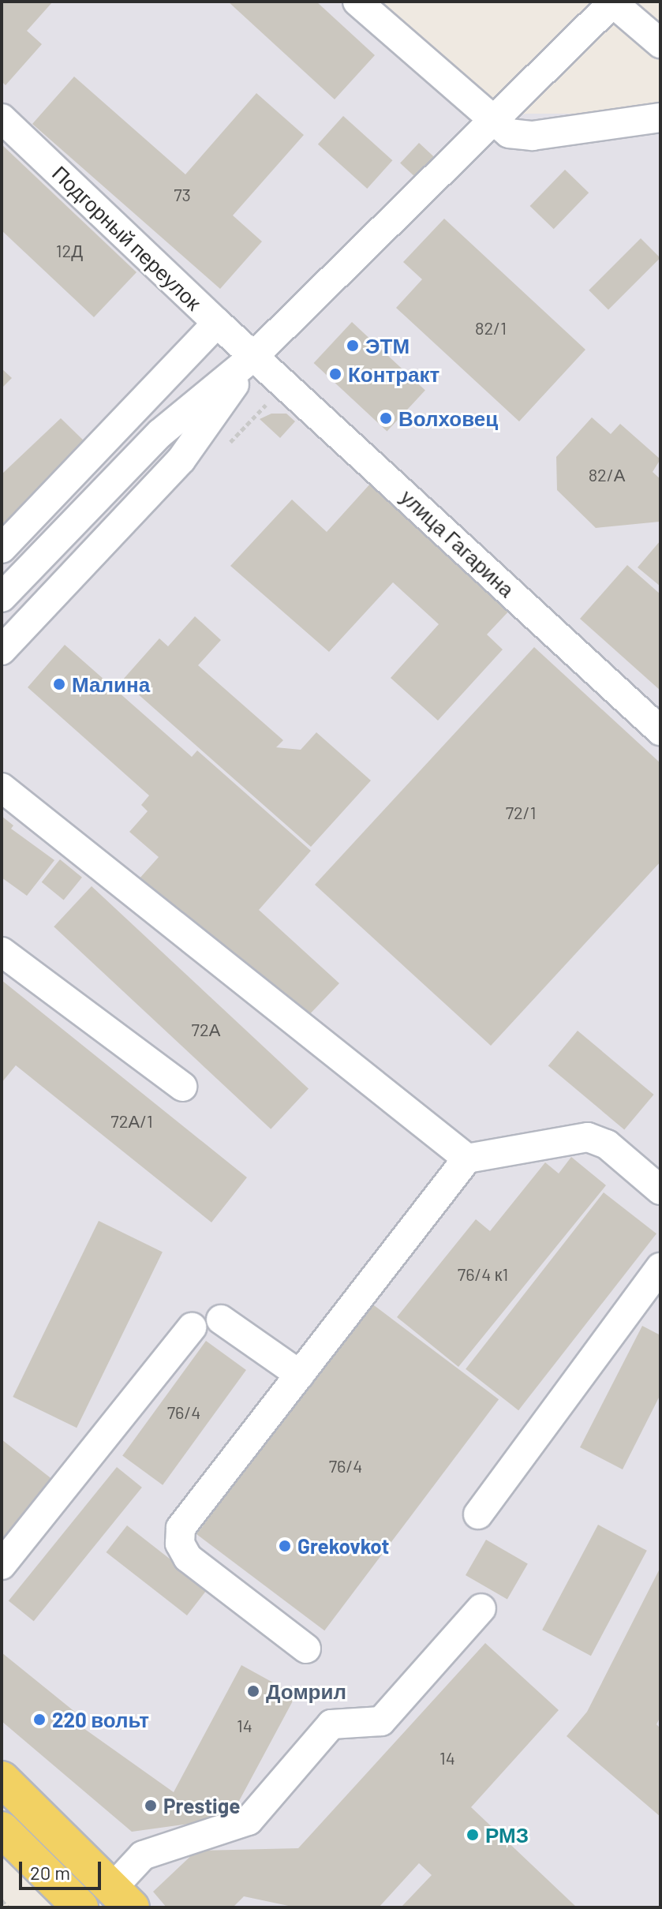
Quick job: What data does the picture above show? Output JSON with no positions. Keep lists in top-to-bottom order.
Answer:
{
  "streets": {
    "street": ["Подгорный переулок", "улица Гагарина"]
  },
  "crossings": [
    ["Подгорный переулок", "улица Гагарина"]
  ],
  "places": [
    "ЭТМ",
    "Контракт",
    "Волховец",
    "Малина",
    "Grekovkot",
    "Домрил",
    "220 вольт",
    "Prestige",
    "РМЗ"
  ],
  "house_numbers": [
    "73",
    "12Д",
    "82/1",
    "82/А",
    "72/1",
    "72А",
    "72А/1",
    "76/4 к1",
    "76/4",
    "76/4",
    "14",
    "14"
  ],
  "scale_bar": "20 m"
}
